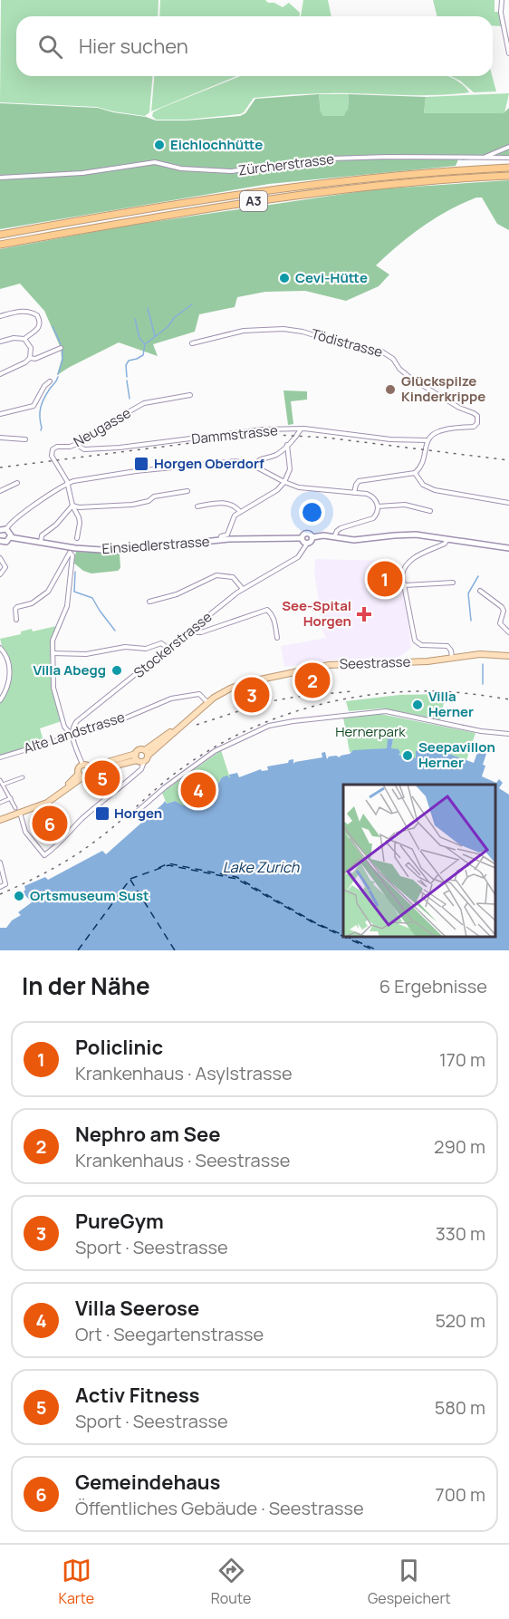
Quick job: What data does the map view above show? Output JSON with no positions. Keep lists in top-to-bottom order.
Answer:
{
  "streets": {
    "highway": ["A3"],
    "main road": ["Einsiedlerstrasse", "Seestrasse"],
    "street": [
      "Zürcherstrasse",
      "Tödistrasse",
      "Neugasse",
      "Dammstrasse",
      "Stockerstrasse",
      "Alte Landstrasse"
    ]
  },
  "crossings": [
    ["Tödistrasse", "Dammstrasse"],
    ["Neugasse", "Dammstrasse"],
    ["Einsiedlerstrasse", "Stockerstrasse"],
    ["Stockerstrasse", "Alte Landstrasse"],
    ["Seestrasse", "Alte Landstrasse"]
  ],
  "water": ["Lake Zurich"],
  "parks": ["Hernerpark"],
  "places": {
    "other": [
      "Eichlochhütte",
      "Cevi-Hütte",
      "Glückspilze Kinderkrippe",
      "Villa Abegg",
      "Villa Herner",
      "Seepavillon Herner",
      "Ortsmuseum Sust"
    ],
    "transit": ["Horgen Oberdorf", "Horgen"],
    "health": ["See-Spital Horgen"]
  },
  "page": {
    "search": "Hier suchen",
    "pins": [
      "1",
      "2",
      "3",
      "5",
      "4",
      "6"
    ],
    "heading": ["In der Nähe", "6 Ergebnisse"],
    "list": [
      {
        "mark": "1",
        "name": "Policlinic",
        "note": "Krankenhaus · Asylstrasse",
        "value": "170 m"
      },
      {
        "mark": "2",
        "name": "Nephro am See",
        "note": "Krankenhaus · Seestrasse",
        "value": "290 m"
      },
      {
        "mark": "3",
        "name": "PureGym",
        "note": "Sport · Seestrasse",
        "value": "330 m"
      },
      {
        "mark": "4",
        "name": "Villa Seerose",
        "note": "Ort · Seegartenstrasse",
        "value": "520 m"
      },
      {
        "mark": "5",
        "name": "Activ Fitness",
        "note": "Sport · Seestrasse",
        "value": "580 m"
      },
      {
        "mark": "6",
        "name": "Gemeindehaus",
        "note": "Öffentliches Gebäude · Seestrasse",
        "value": "700 m"
      }
    ],
    "nav": ["Karte", "Route", "Gespeichert"]
  }
}
